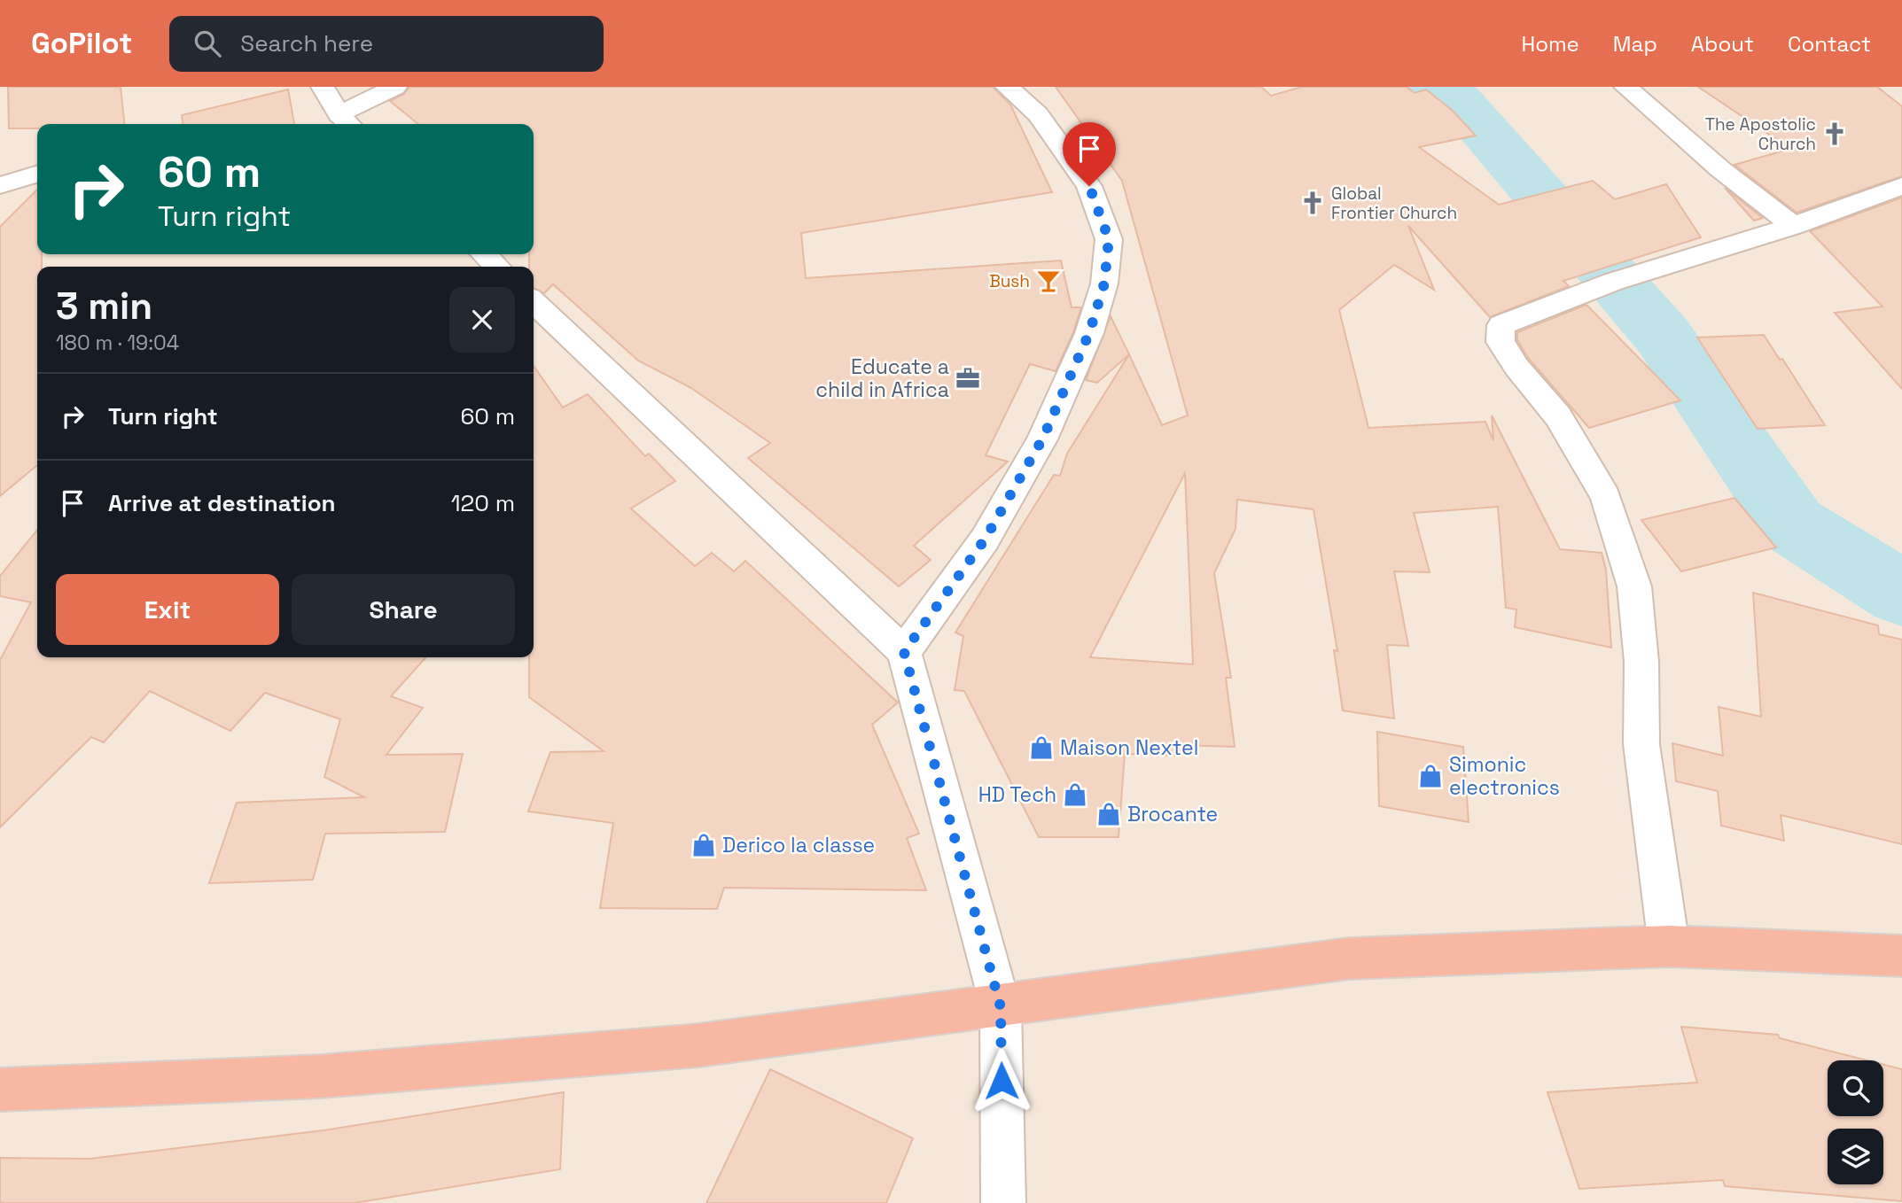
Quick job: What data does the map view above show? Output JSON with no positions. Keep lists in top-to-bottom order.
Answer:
{
  "places": {
    "church": ["The Apostolic Church", "Global Frontier Church"],
    "bar": ["Bush"],
    "office": ["Educate a child in Africa"],
    "shop": [
      "Maison Nextel",
      "Simonic electronics",
      "HD Tech",
      "Brocante",
      "Derico la classe"
    ]
  },
  "page": {
    "header": "GoPilot",
    "search": "Search here",
    "nav": [
      "Home",
      "Map",
      "About",
      "Contact"
    ],
    "turn": ["60 m", "Turn right"],
    "heading": ["3 min", "180 m · 19:04"],
    "list": [
      {
        "name": "Turn right",
        "value": "60 m"
      },
      {
        "name": "Arrive at destination",
        "value": "120 m"
      }
    ],
    "buttons": ["Exit", "Share"]
  }
}
